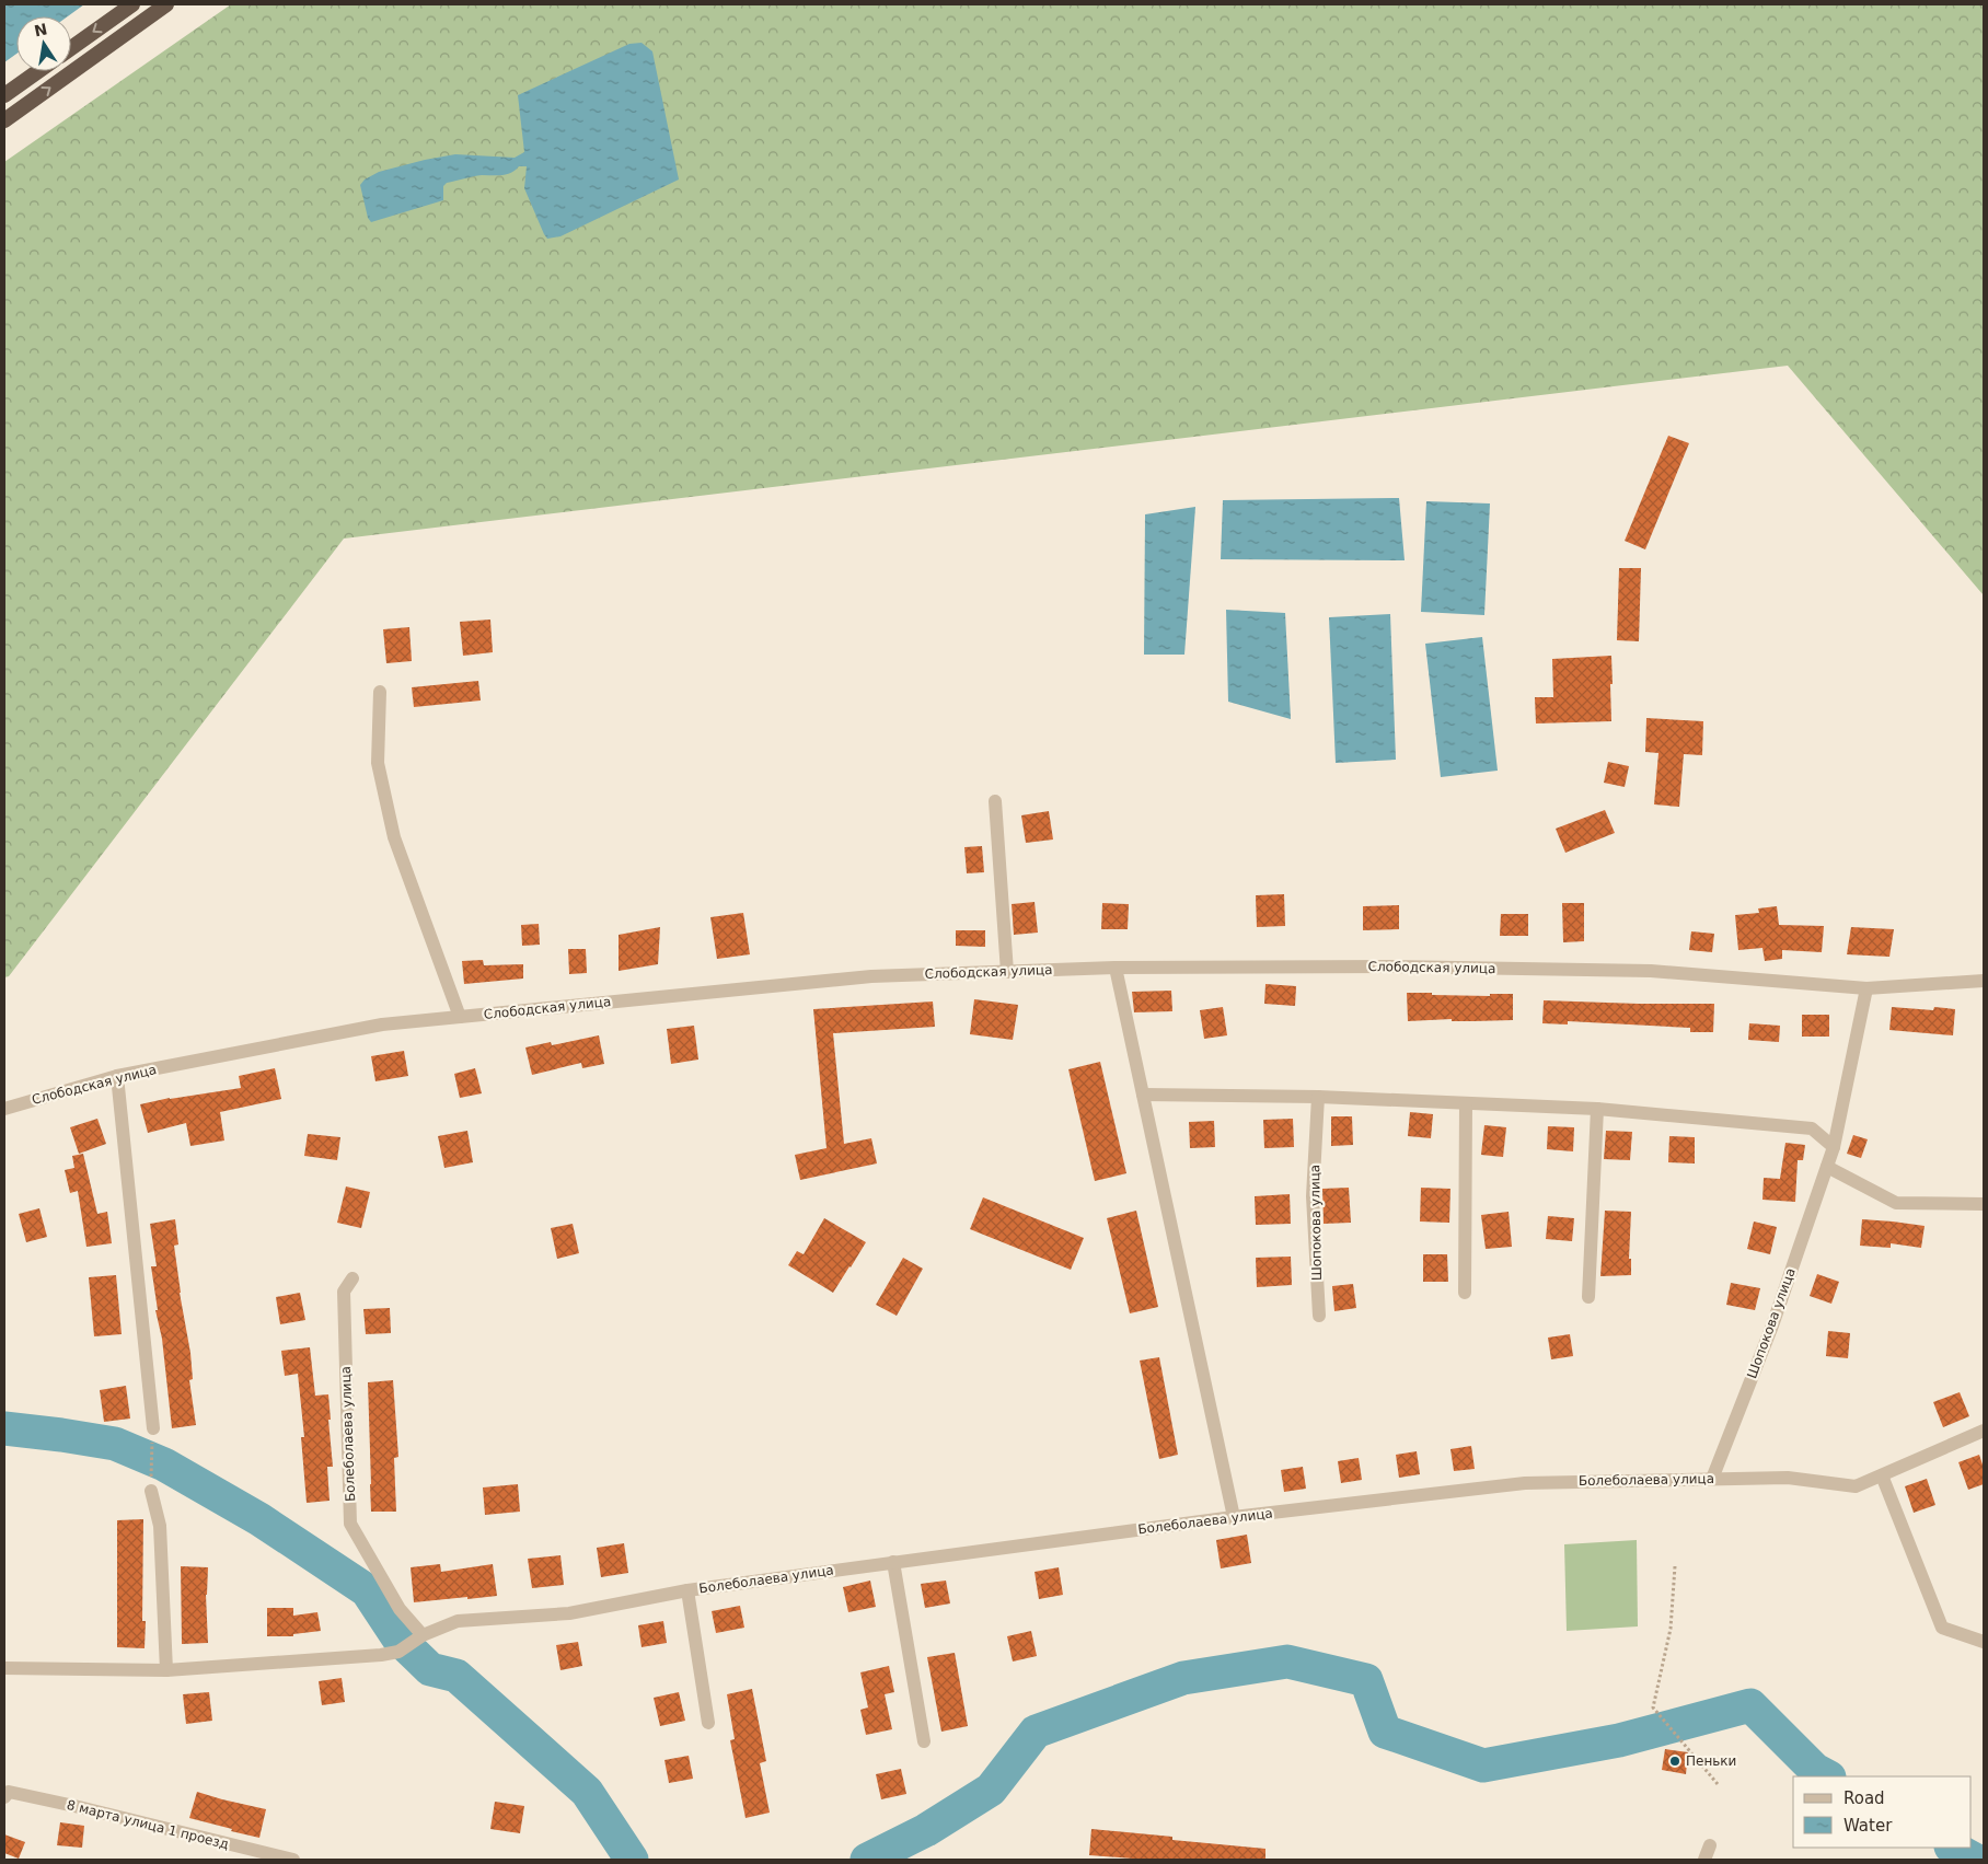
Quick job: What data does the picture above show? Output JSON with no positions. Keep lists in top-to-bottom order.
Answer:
{
  "streets": {
    "street": [
      "Слободская улица",
      "Шопокова улица",
      "Болеболаева улица",
      "8 марта улица 1 проезд"
    ]
  },
  "crossings": [
    ["Слободская улица", "Шопокова улица"],
    ["Шопокова улица", "Болеболаева улица"]
  ],
  "places": ["Пеньки"],
  "legend": ["Road", "Water"],
  "north": "top"
}
